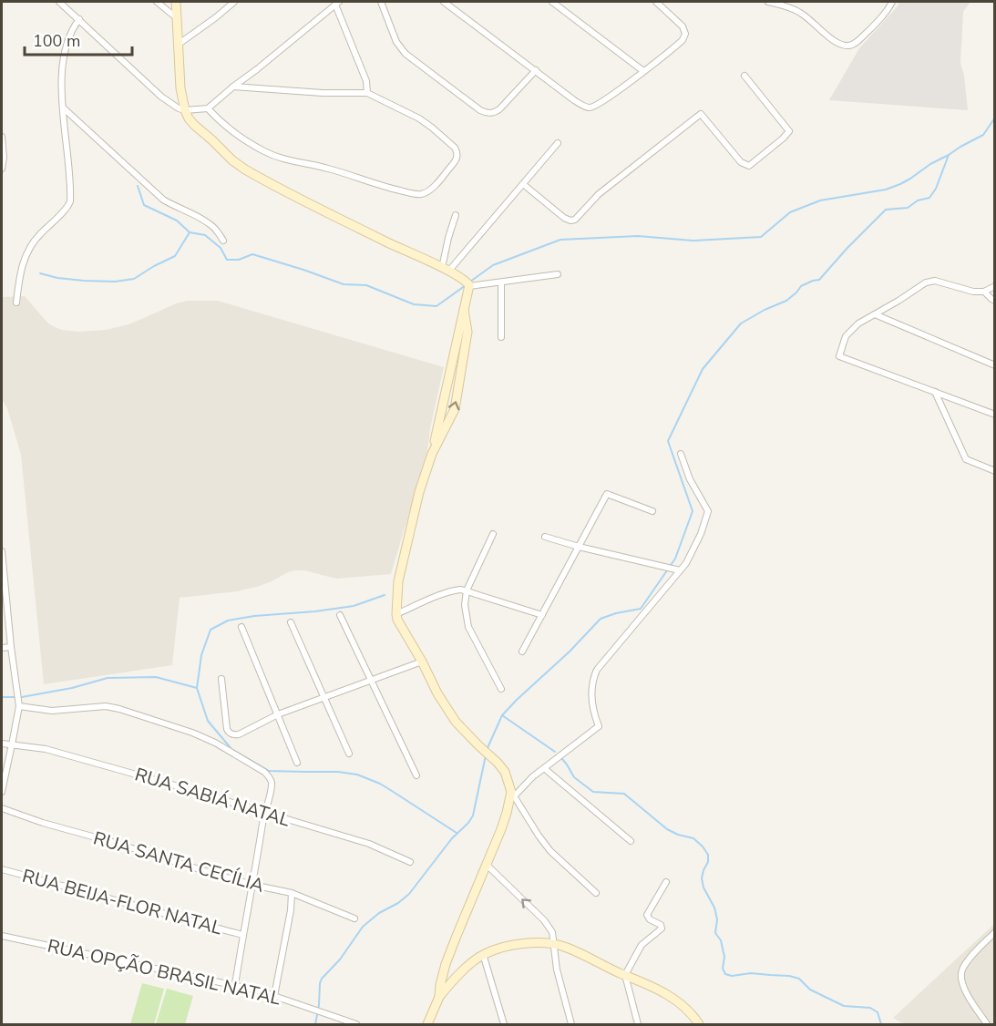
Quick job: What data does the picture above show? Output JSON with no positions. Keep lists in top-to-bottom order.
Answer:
{
  "streets": {
    "street": [
      "RUA SABIÁ NATAL",
      "RUA SANTA CECÍLIA",
      "RUA BEIJA-FLOR NATAL",
      "RUA OPÇÃO BRASIL NATAL"
    ]
  },
  "scale_bar": "100 m"
}
